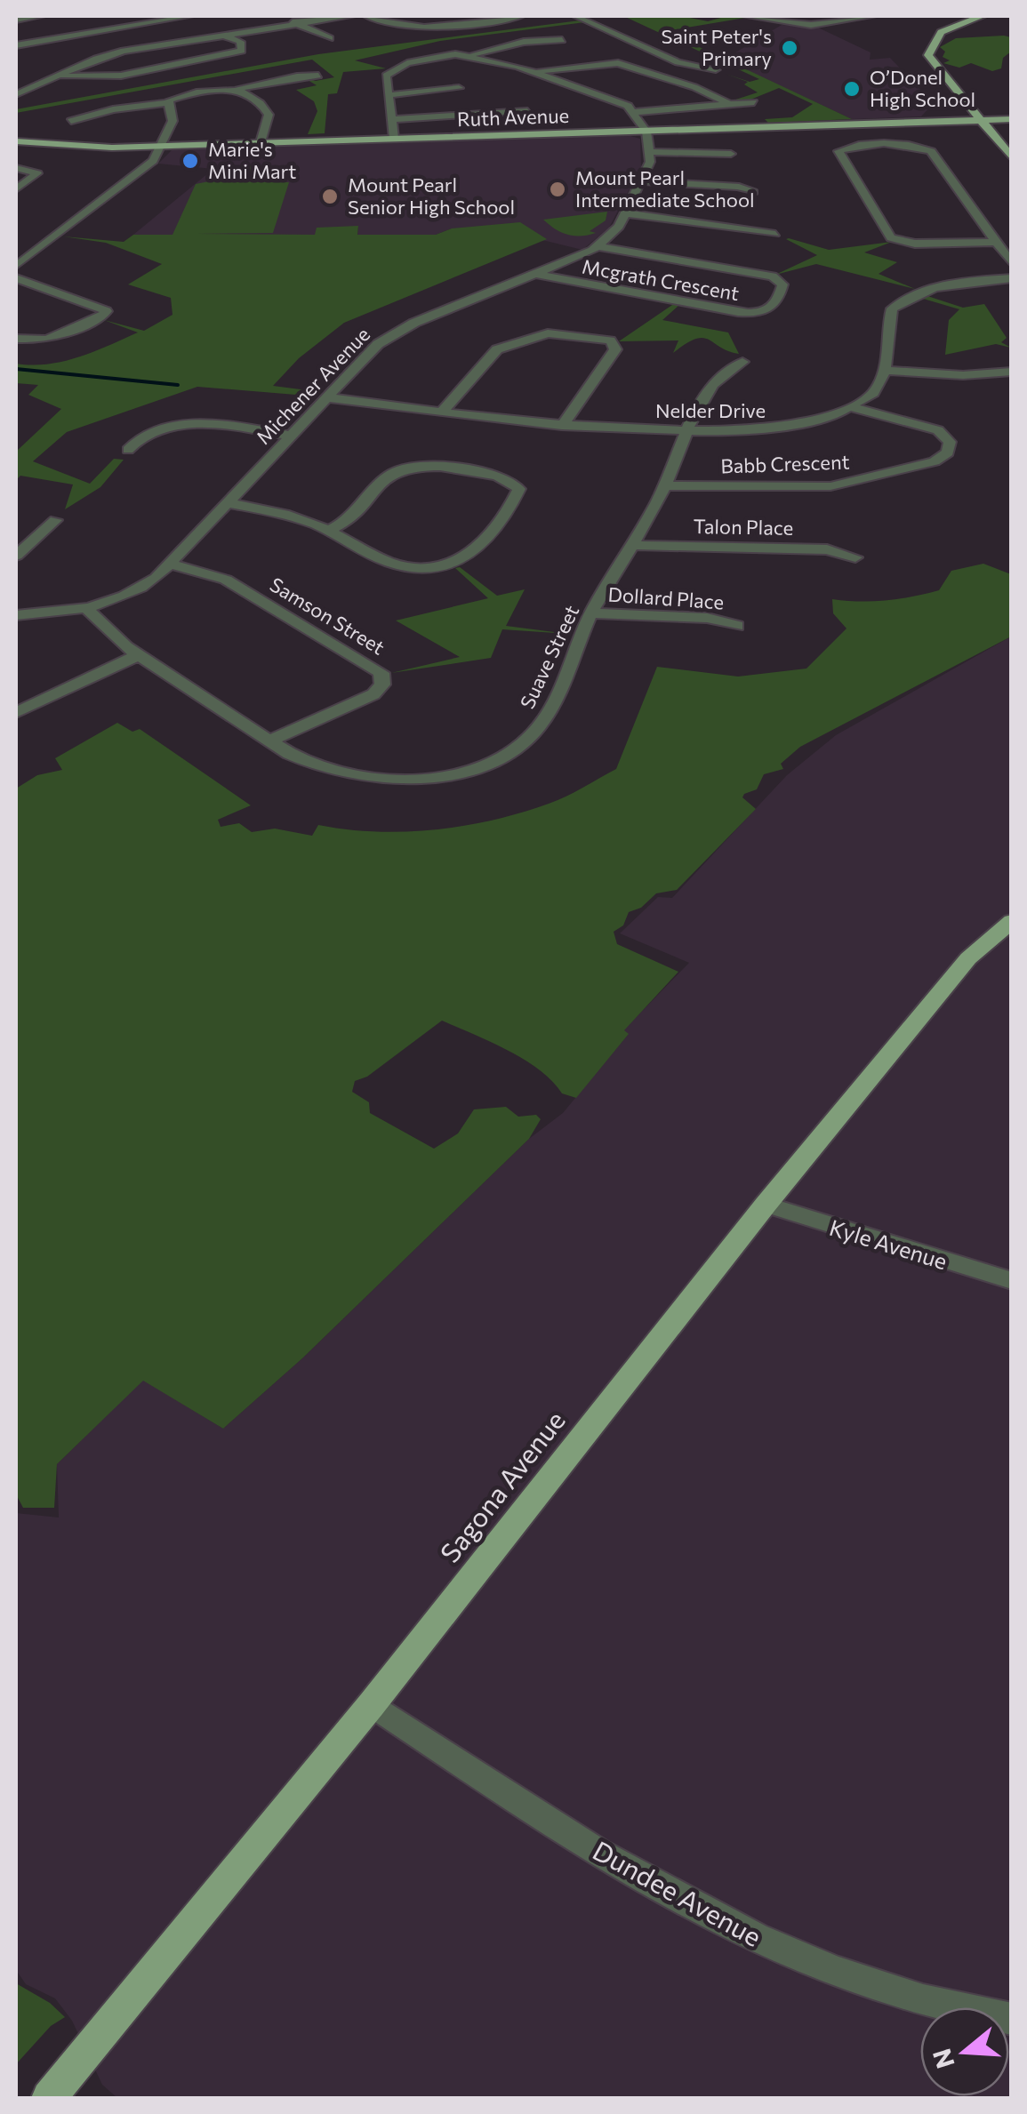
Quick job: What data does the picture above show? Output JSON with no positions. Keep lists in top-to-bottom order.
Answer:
{
  "streets": {
    "main road": ["Ruth Avenue", "Sagona Avenue"],
    "street": [
      "Mcgrath Crescent",
      "Michener Avenue",
      "Nelder Drive",
      "Babb Crescent",
      "Talon Place",
      "Dollard Place",
      "Samson Street",
      "Suave Street",
      "Kyle Avenue",
      "Dundee Avenue"
    ]
  },
  "crossings": [
    ["Ruth Avenue", "Michener Avenue"],
    ["Mcgrath Crescent", "Michener Avenue"],
    ["Michener Avenue", "Nelder Drive"],
    ["Michener Avenue", "Samson Street"],
    ["Michener Avenue", "Suave Street"],
    ["Nelder Drive", "Babb Crescent"],
    ["Nelder Drive", "Suave Street"],
    ["Babb Crescent", "Suave Street"],
    ["Talon Place", "Suave Street"],
    ["Dollard Place", "Suave Street"],
    ["Samson Street", "Suave Street"],
    ["Kyle Avenue", "Sagona Avenue"],
    ["Sagona Avenue", "Dundee Avenue"]
  ],
  "places": [
    "Saint Peter's Primary",
    "O’Donel High School",
    "Marie's Mini Mart",
    "Mount Pearl Intermediate School",
    "Mount Pearl Senior High School"
  ],
  "north": "left"
}
